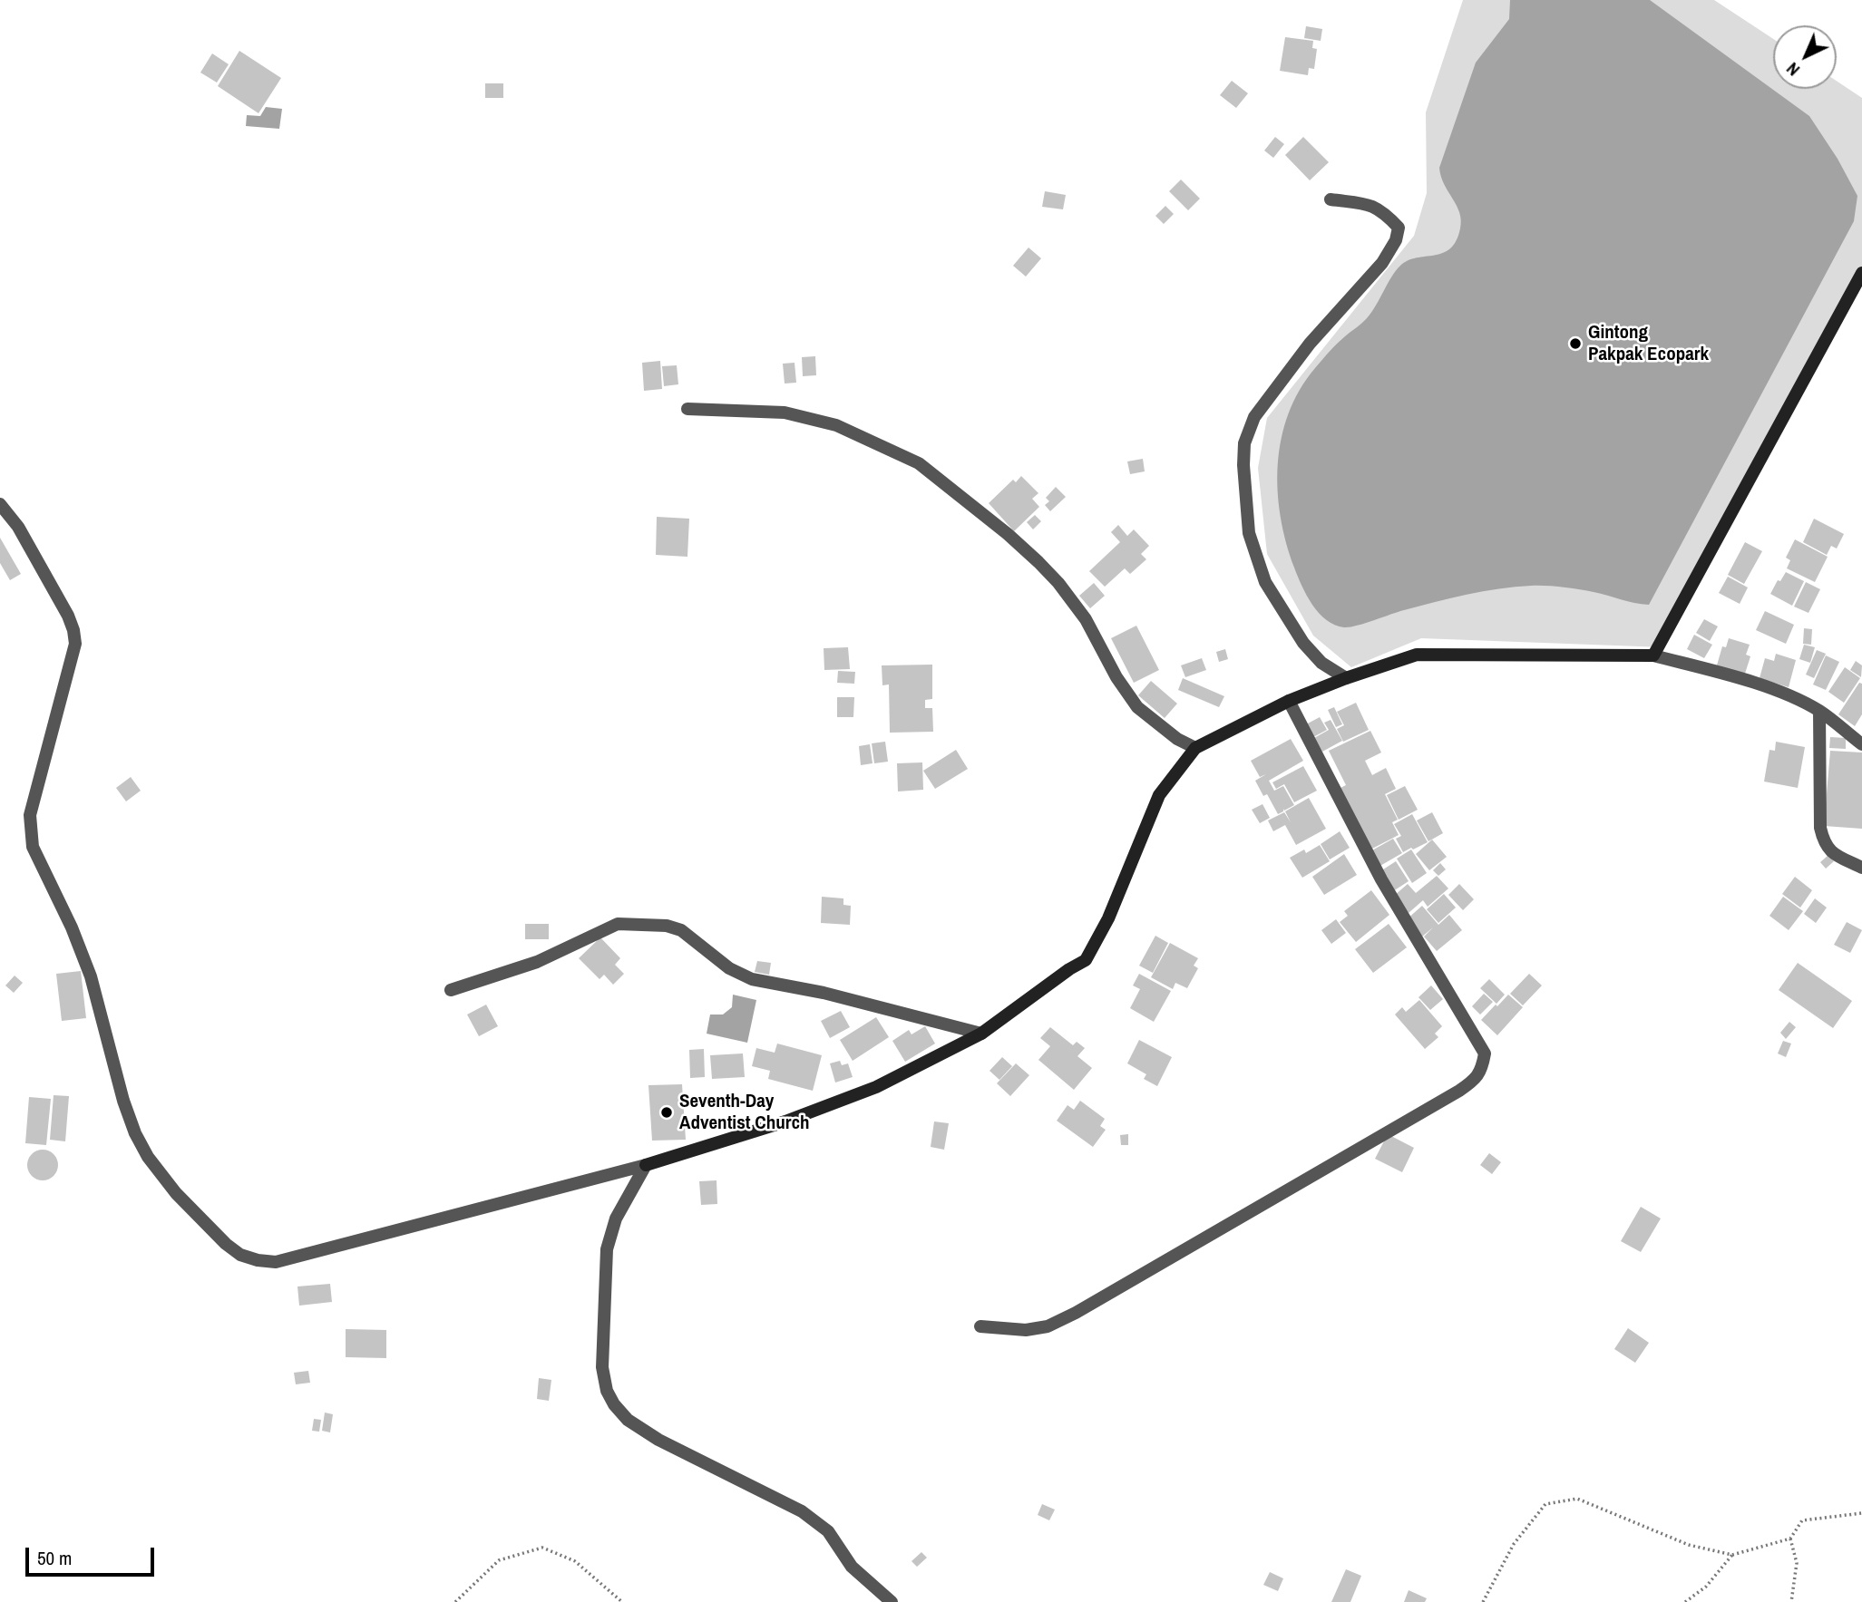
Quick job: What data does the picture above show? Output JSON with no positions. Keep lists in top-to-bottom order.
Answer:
{
  "places": ["Gintong Pakpak Ecopark", "Seventh-Day Adventist Church"],
  "scale_bar": "50 m",
  "north": "bottom left"
}
